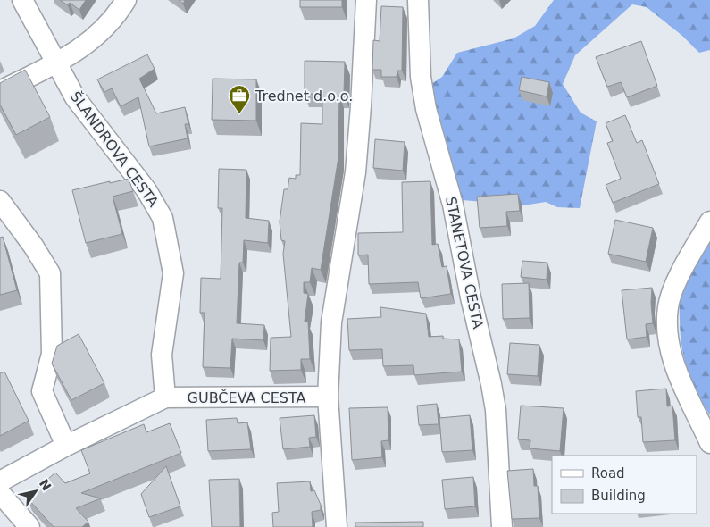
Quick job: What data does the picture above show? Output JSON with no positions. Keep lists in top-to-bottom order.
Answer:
{
  "streets": {
    "street": ["ŠLANDROVA CESTA", "STANETOVA CESTA", "GUBČEVA CESTA"]
  },
  "crossings": [
    ["ŠLANDROVA CESTA", "GUBČEVA CESTA"]
  ],
  "places": {
    "office": ["Trednet d.o.o."]
  },
  "legend": ["Road", "Building"],
  "north": "top right"
}
